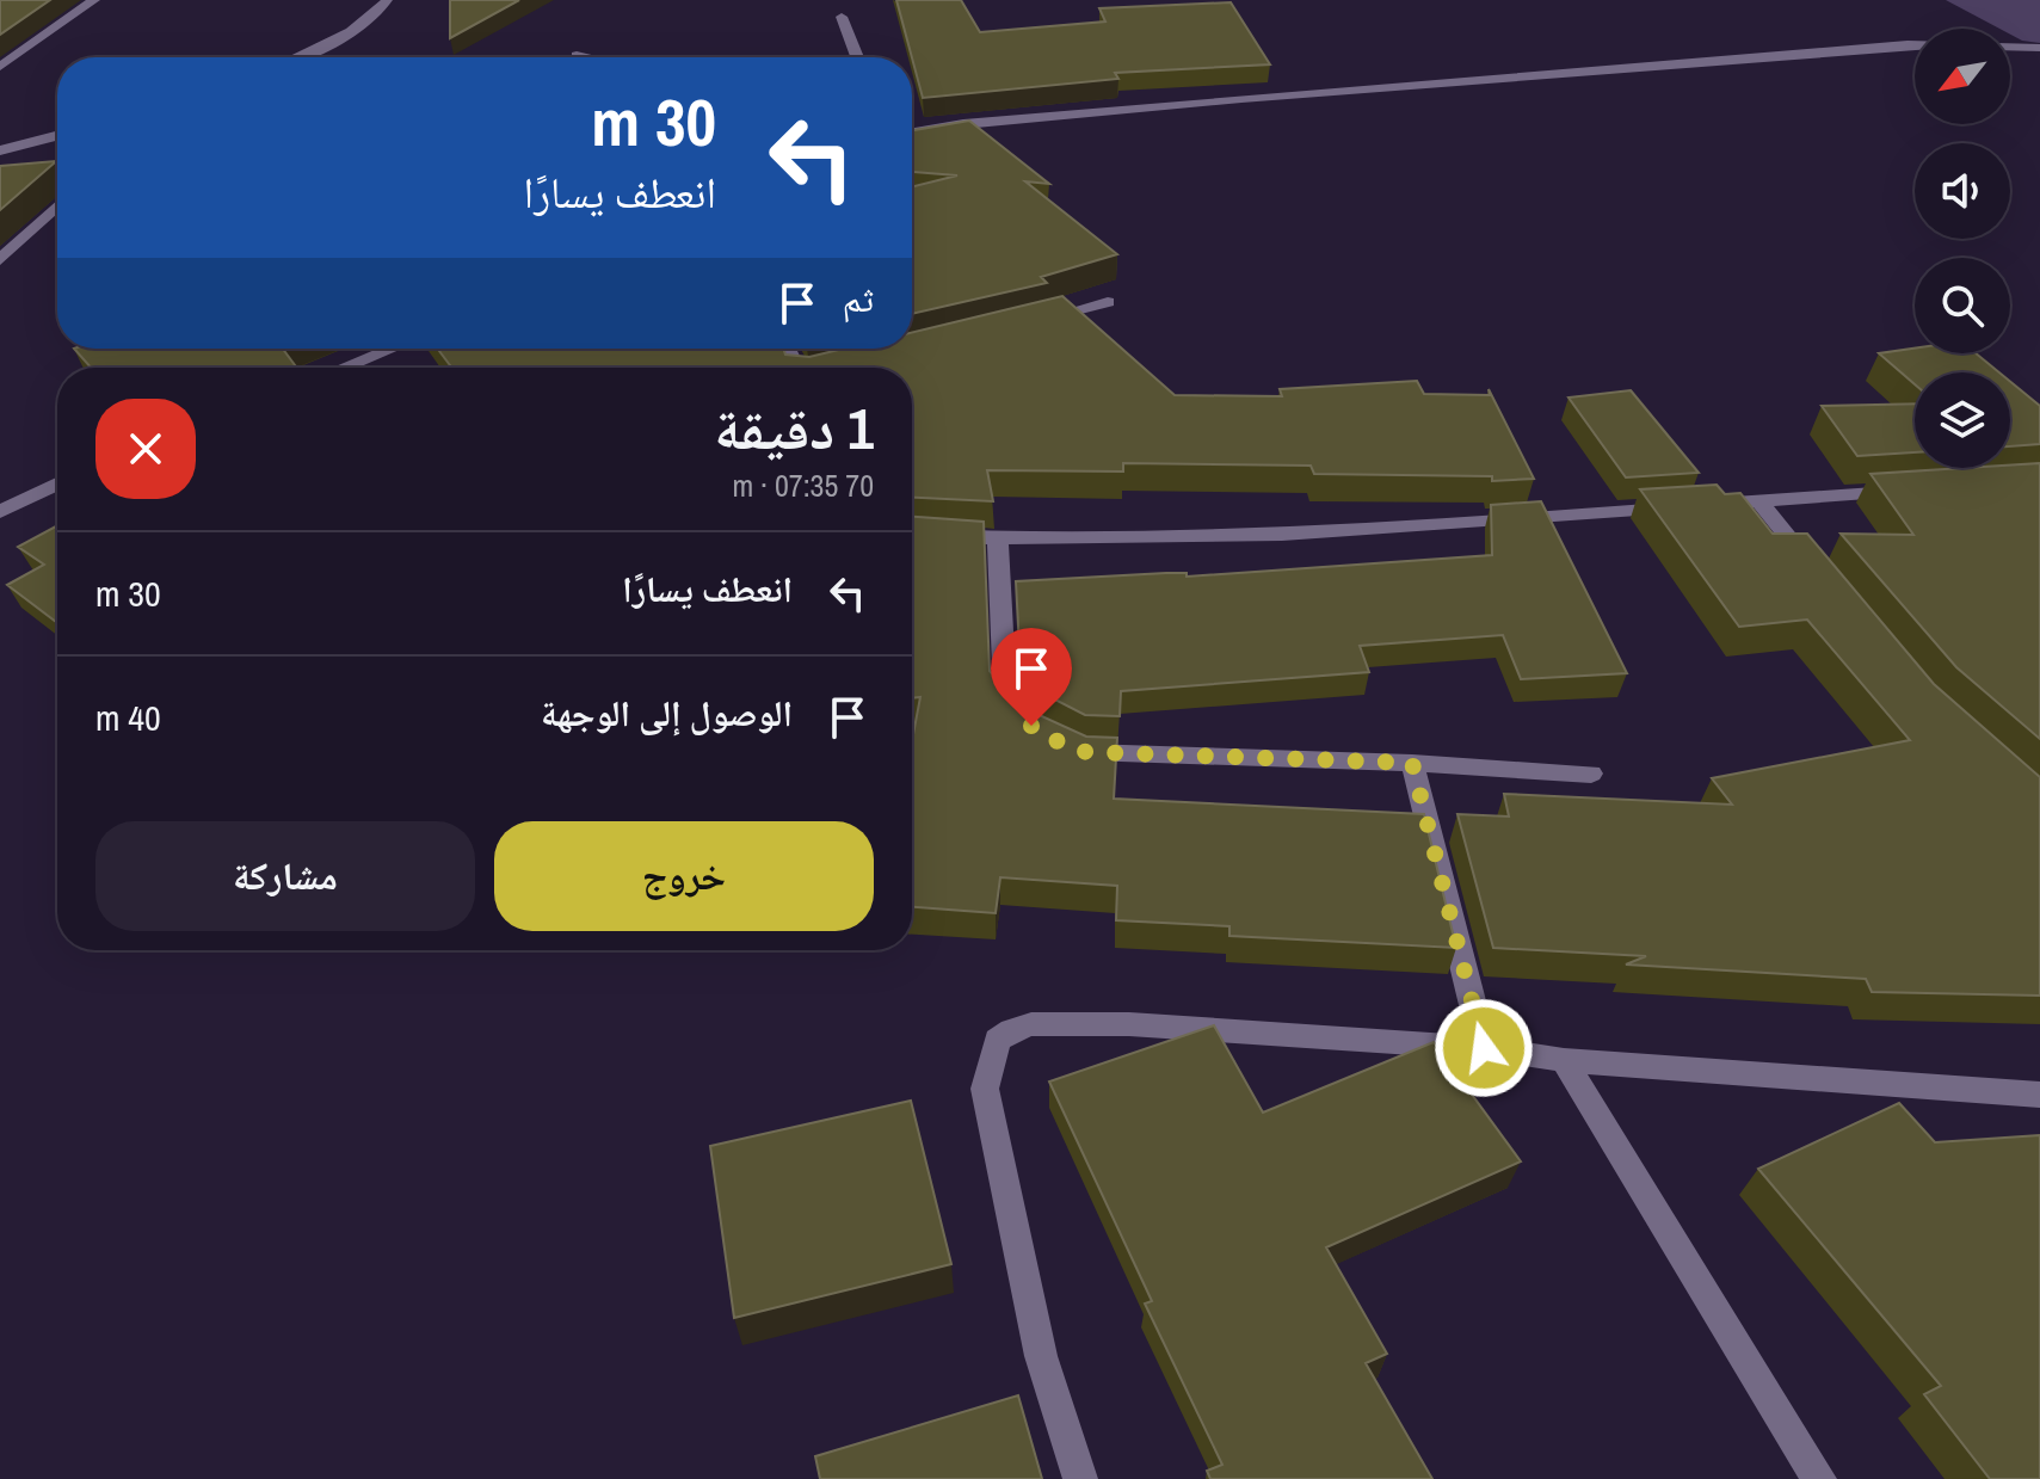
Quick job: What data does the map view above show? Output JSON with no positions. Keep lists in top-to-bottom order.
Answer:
{
  "north": "bottom left",
  "page": {
    "turn": ["30 m", "انعطف يسارًا"],
    "then": "ثم",
    "heading": ["1 دقيقة", "70 m · 07:35"],
    "list": [
      {
        "name": "انعطف يسارًا",
        "value": "30 m"
      },
      {
        "name": "الوصول إلى الوجهة",
        "value": "40 m"
      }
    ],
    "buttons": ["خروج", "مشاركة"]
  }
}
